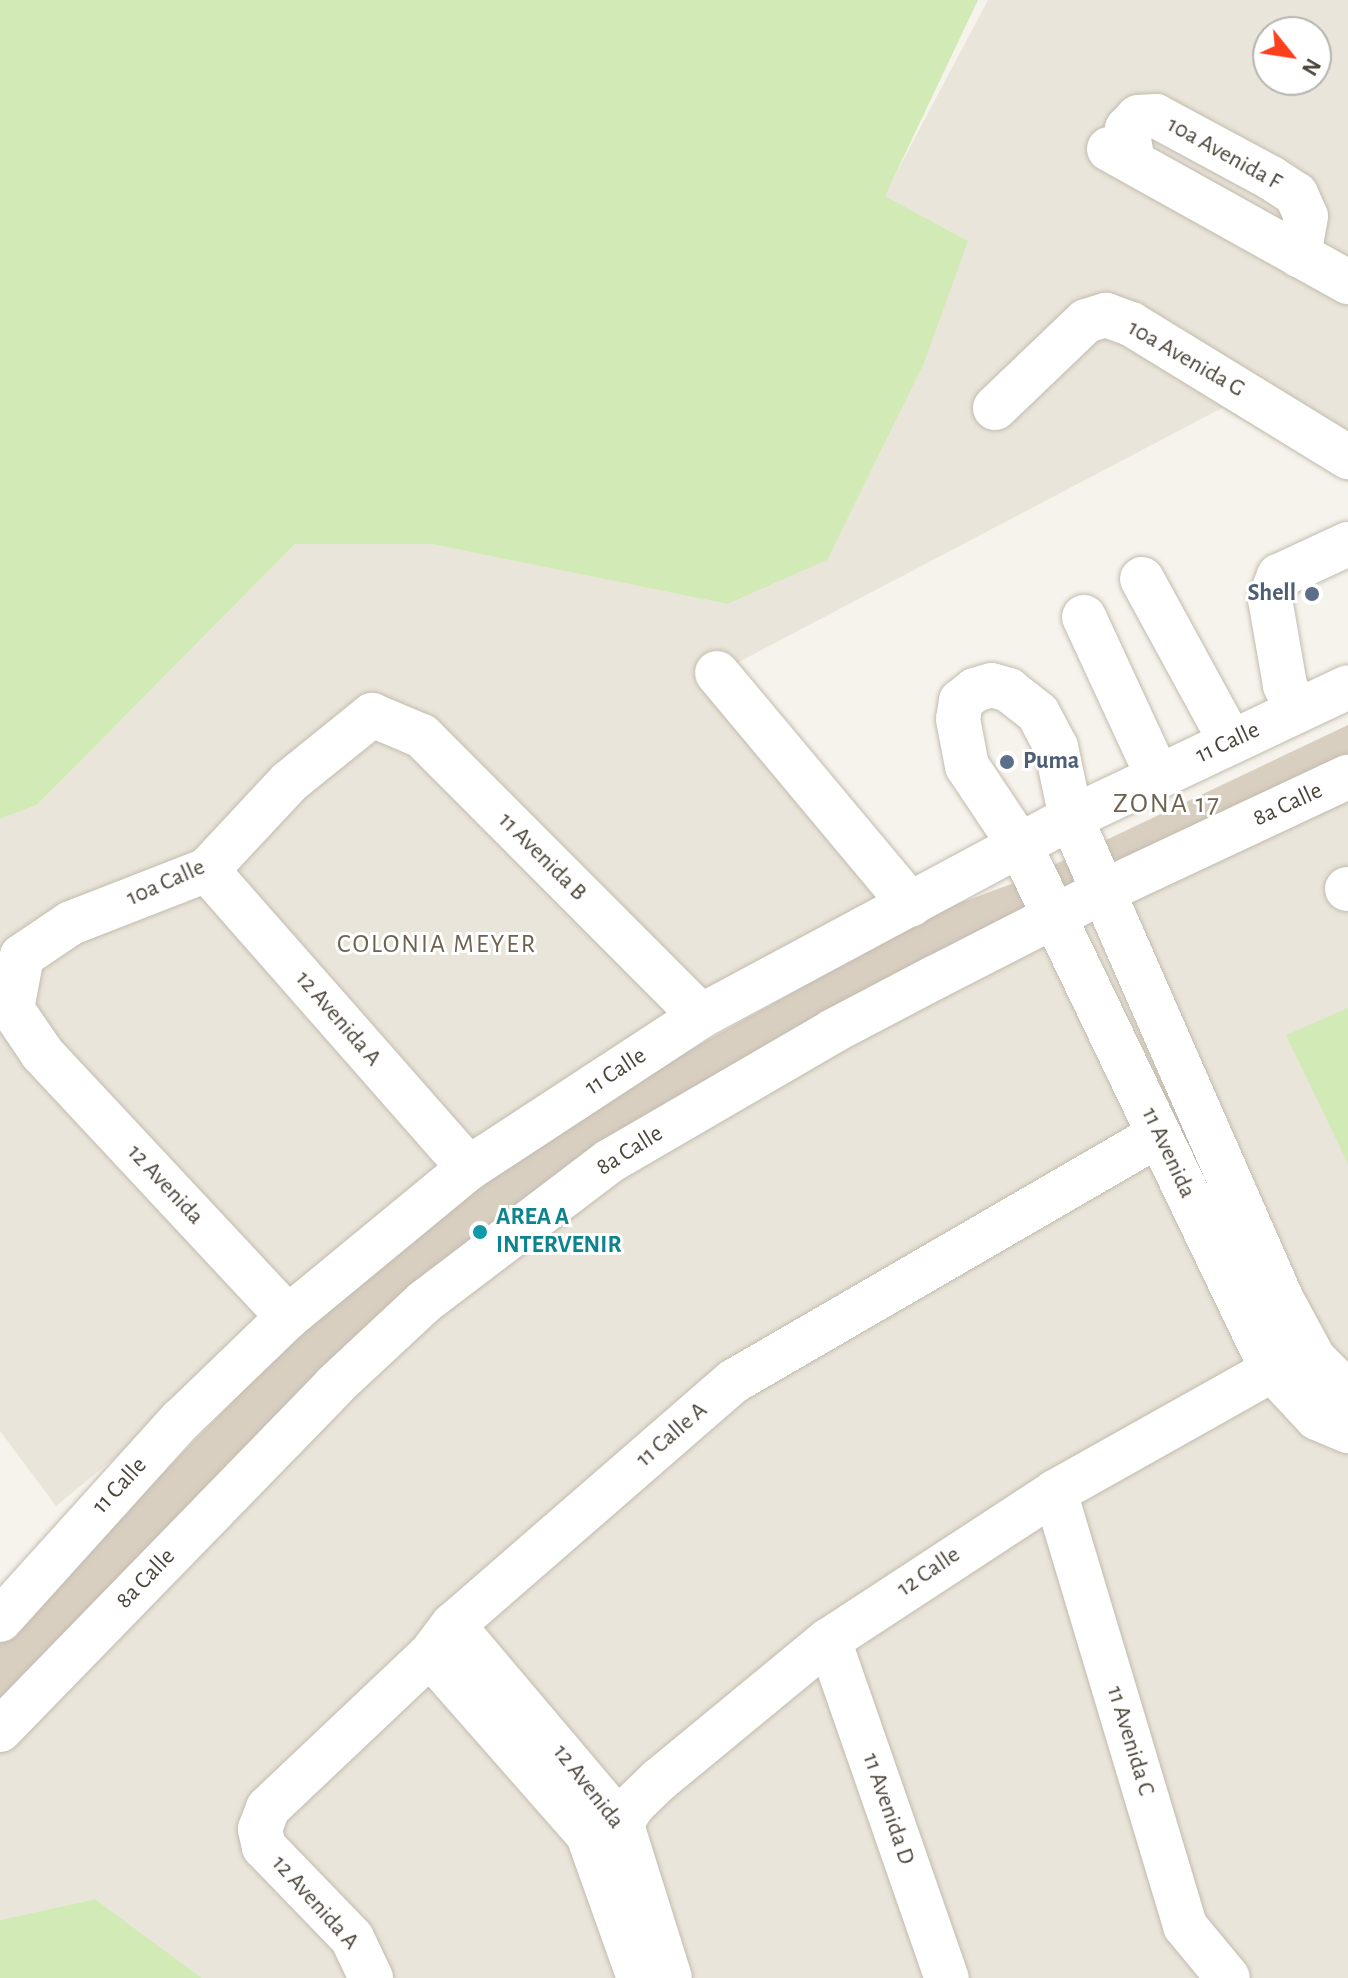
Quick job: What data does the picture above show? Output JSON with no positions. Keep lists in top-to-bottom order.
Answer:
{
  "streets": {
    "street": [
      "10a Avenida G",
      "11 Calle",
      "8a Calle",
      "11 Avenida B",
      "10a Calle",
      "12 Avenida A",
      "11 Avenida",
      "12 Avenida",
      "11 Calle A",
      "12 Calle",
      "11 Avenida C",
      "11 Avenida D"
    ]
  },
  "crossings": [
    ["11 Calle", "11 Avenida B"],
    ["11 Calle", "12 Avenida A"],
    ["11 Calle", "11 Avenida"],
    ["11 Calle", "12 Avenida"],
    ["8a Calle", "11 Avenida"],
    ["11 Avenida B", "10a Calle"],
    ["10a Calle", "12 Avenida A"],
    ["10a Calle", "12 Avenida"],
    ["12 Avenida A", "11 Calle A"],
    ["11 Avenida", "11 Calle A"],
    ["11 Avenida", "12 Calle"],
    ["12 Avenida", "11 Calle A"],
    ["12 Avenida", "12 Calle"],
    ["12 Calle", "11 Avenida C"],
    ["12 Calle", "11 Avenida D"]
  ],
  "districts": ["ZONA 17", "COLONIA MEYER"],
  "places": ["Shell", "Puma", "AREA A INTERVENIR"],
  "north": "bottom right"
}
